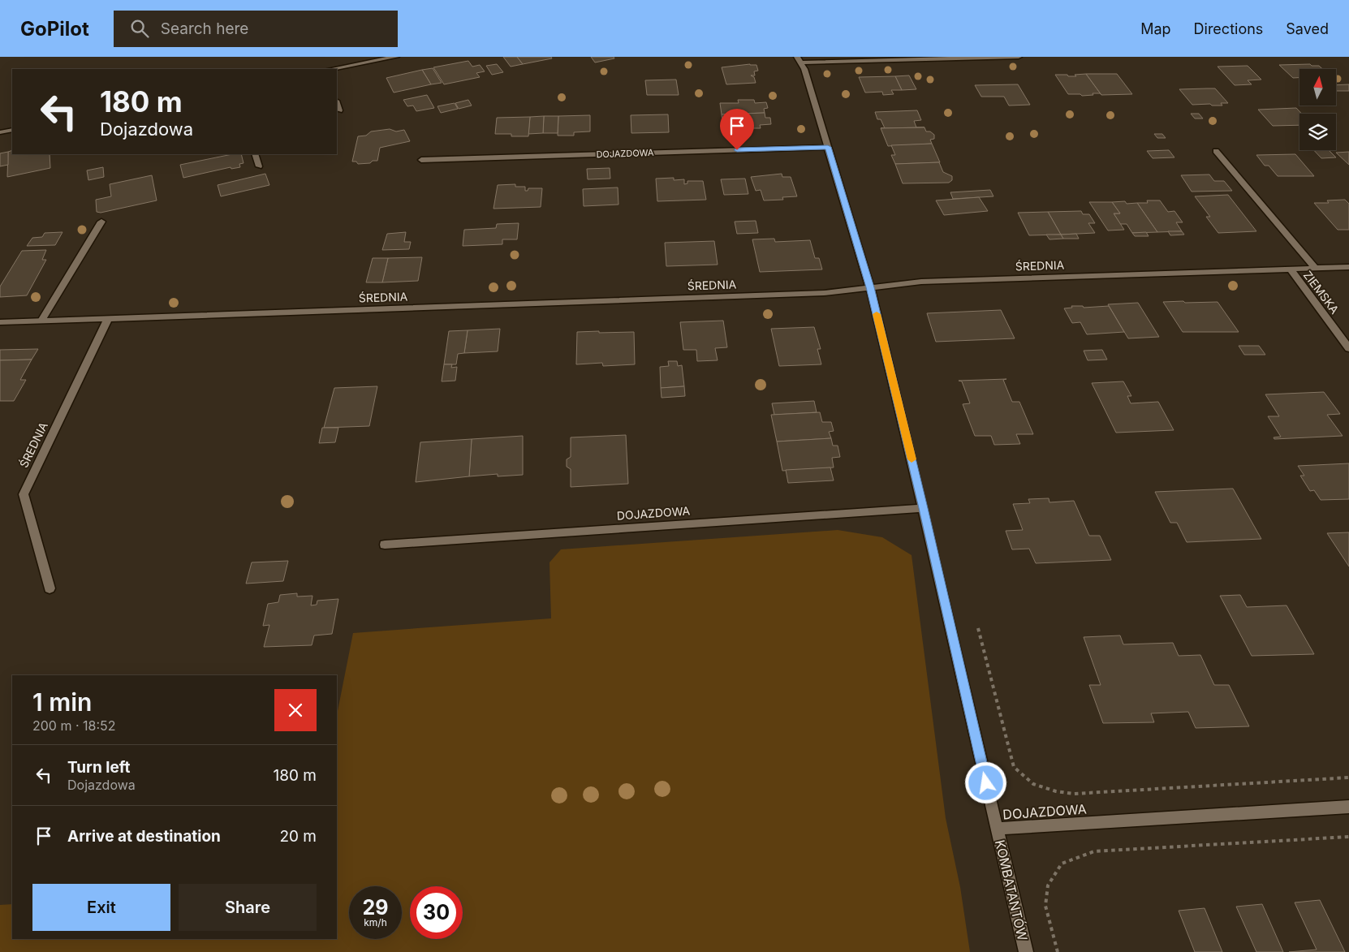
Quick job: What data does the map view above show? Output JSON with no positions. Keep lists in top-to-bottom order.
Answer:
{
  "streets": {
    "street": [
      "DOJAZDOWA",
      "ŚREDNIA",
      "ZIEMSKA",
      "KOMBATANTÓW"
    ]
  },
  "crossings": [
    ["DOJAZDOWA", "ŚREDNIA"],
    ["DOJAZDOWA", "KOMBATANTÓW"],
    ["ŚREDNIA", "ZIEMSKA"]
  ],
  "north": "top",
  "page": {
    "header": "GoPilot",
    "search": "Search here",
    "nav": ["Map", "Directions", "Saved"],
    "turn": ["180 m", "Dojazdowa"],
    "heading": ["1 min", "200 m · 18:52"],
    "list": [
      {
        "name": "Turn left",
        "note": "Dojazdowa",
        "value": "180 m"
      },
      {
        "name": "Arrive at destination",
        "value": "20 m"
      }
    ],
    "buttons": ["Exit", "Share"],
    "speed": "29 km/h",
    "limit": "30"
  }
}
